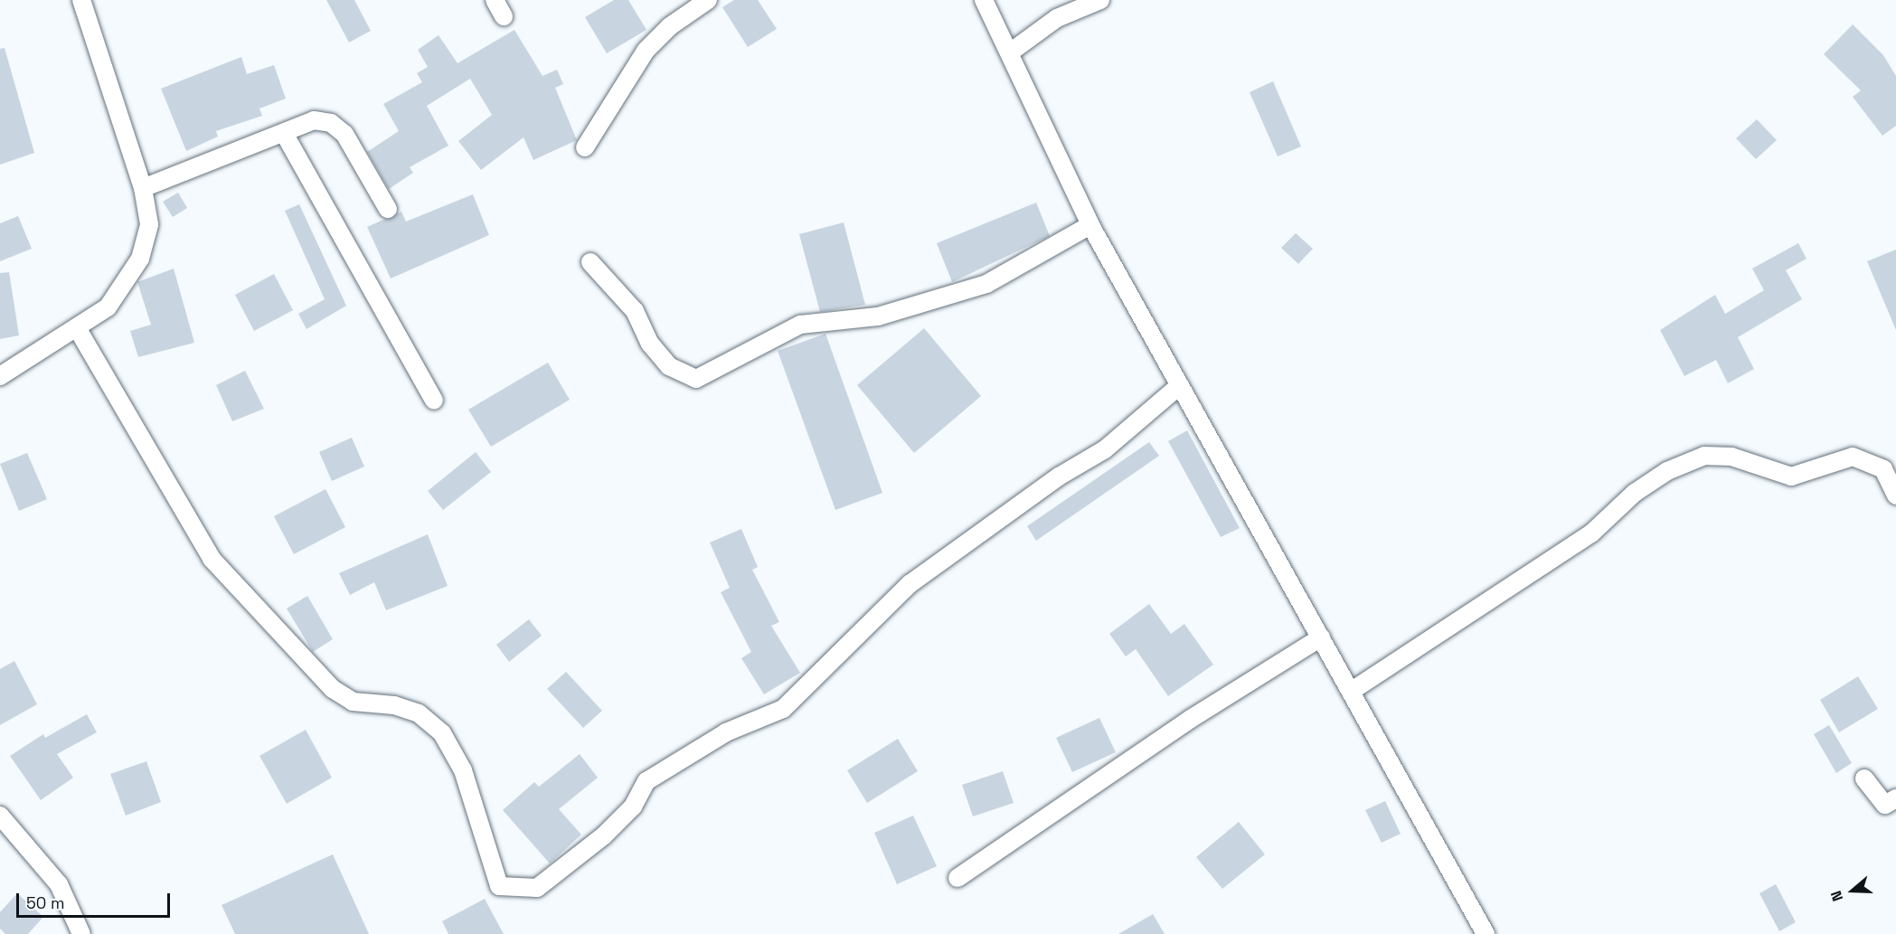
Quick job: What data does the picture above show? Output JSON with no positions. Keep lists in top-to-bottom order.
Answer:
{
  "scale_bar": "50 m",
  "north": "left"
}
